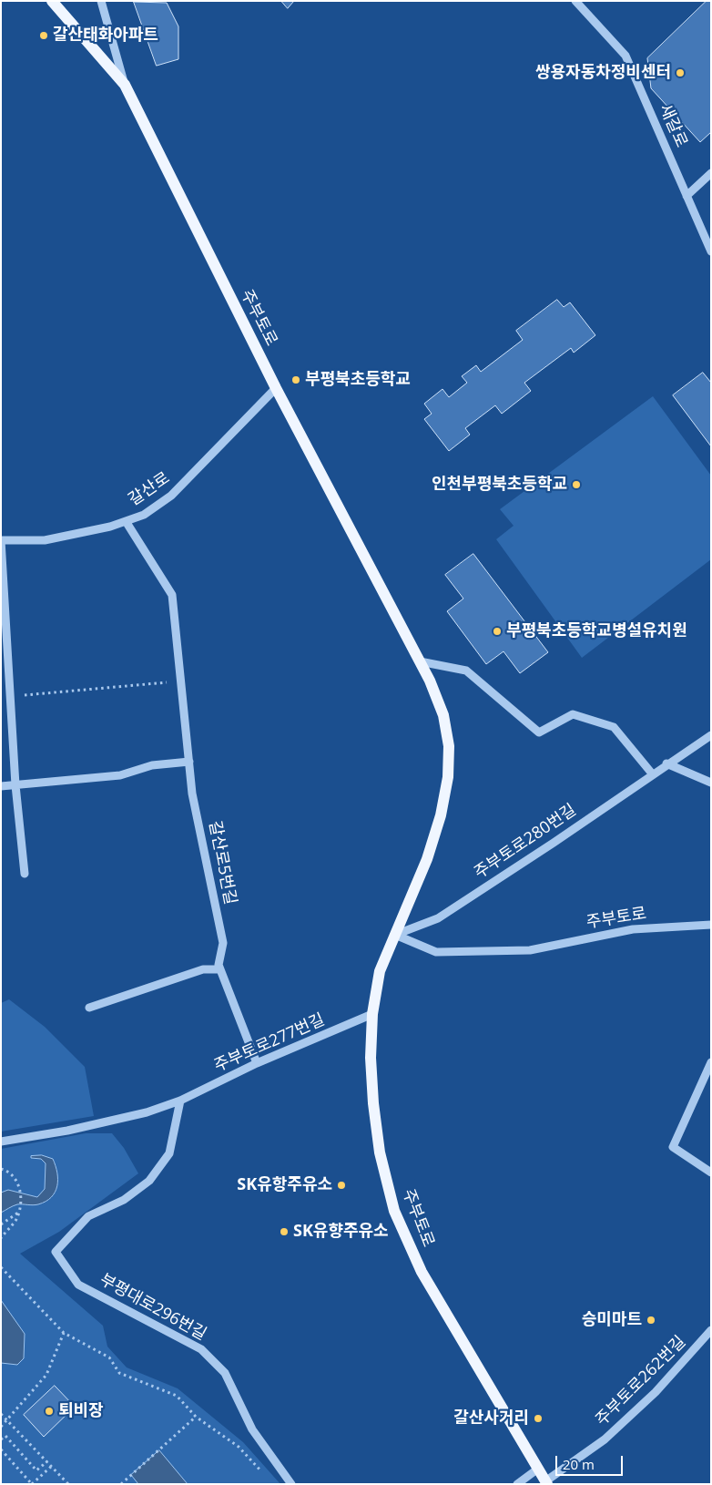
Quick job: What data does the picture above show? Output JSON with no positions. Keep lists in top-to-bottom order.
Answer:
{
  "streets": {
    "main road": ["주부토로"],
    "street": [
      "새갈로",
      "갈산로",
      "주부토로280번길",
      "갈산로5번길",
      "주부토로277번길",
      "부평대로296번길",
      "주부토로262번길"
    ]
  },
  "crossings": [
    ["주부토로", "갈산로"],
    ["주부토로", "주부토로280번길"],
    ["주부토로", "주부토로277번길"],
    ["주부토로", "주부토로262번길"],
    ["갈산로", "갈산로5번길"],
    ["갈산로5번길", "주부토로277번길"],
    ["주부토로277번길", "부평대로296번길"]
  ],
  "places": [
    "갈산태화아파트",
    "쌍용자동차정비센터",
    "부평북초등학교",
    "인천부평북초등학교",
    "부평북초등학교병설유치원",
    "SK유항주유소",
    "SK유향주유소",
    "승미마트",
    "퇴비장",
    "갈산사거리"
  ],
  "scale_bar": "20 m"
}
